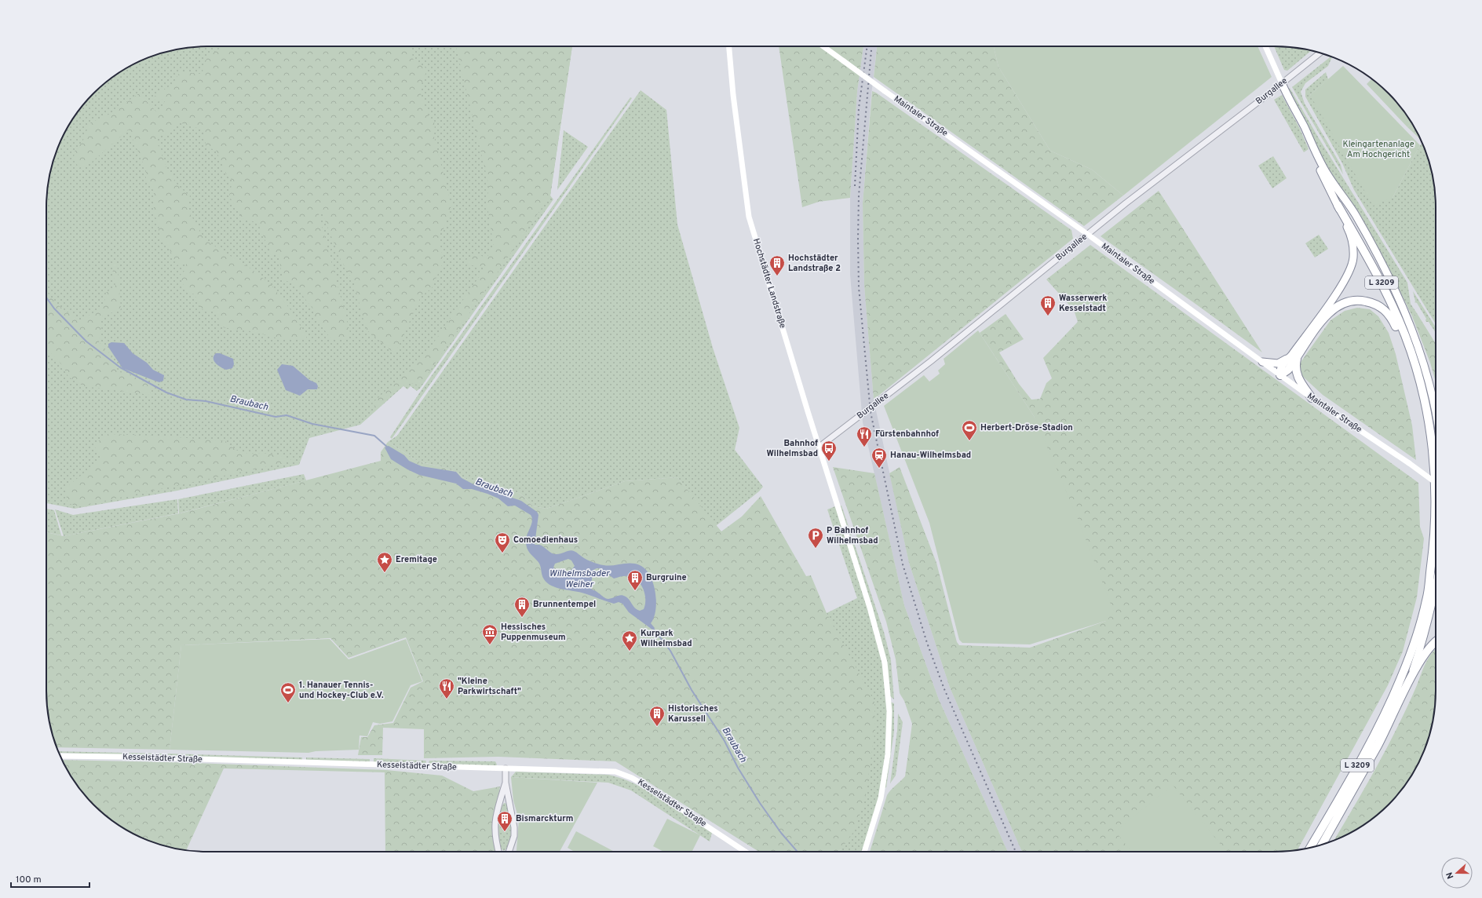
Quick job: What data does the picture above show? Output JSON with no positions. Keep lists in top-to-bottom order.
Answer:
{
  "streets": {
    "highway": ["L 3209"],
    "main road": ["Maintaler Straße", "Hochstädter Landstraße", "Kesselstädter Straße"],
    "street": ["Burgallee"]
  },
  "crossings": [
    ["Burgallee", "Maintaler Straße"],
    ["Burgallee", "L 3209"],
    ["Burgallee", "Hochstädter Landstraße"]
  ],
  "water": ["Braubach", "Wilhelmsbader Weiher"],
  "parks": ["Kleingartenanlage Am Hochgericht"],
  "places": {
    "building": [
      "Hochstädter Landstraße 2",
      "Wasserwerk Kesselstadt",
      "Burgruine",
      "Brunnentempel",
      "Historisches Karussell",
      "Bismarckturm"
    ],
    "sports": ["Herbert-Dröse-Stadion", "1. Hanauer Tennis- und Hockey-Club e.V."],
    "restaurant": ["Fürstenbahnhof", "\"Kleine Parkwirtschaft\""],
    "bus stop": ["Bahnhof Wilhelmsbad"],
    "station": ["Hanau-Wilhelmsbad"],
    "parking": ["P Bahnhof Wilhelmsbad"],
    "theatre": ["Comoedienhaus"],
    "place": ["Eremitage", "Kurpark Wilhelmsbad"],
    "museum": ["Hessisches Puppenmuseum"]
  },
  "scale_bar": "100 m",
  "north": "left"
}
